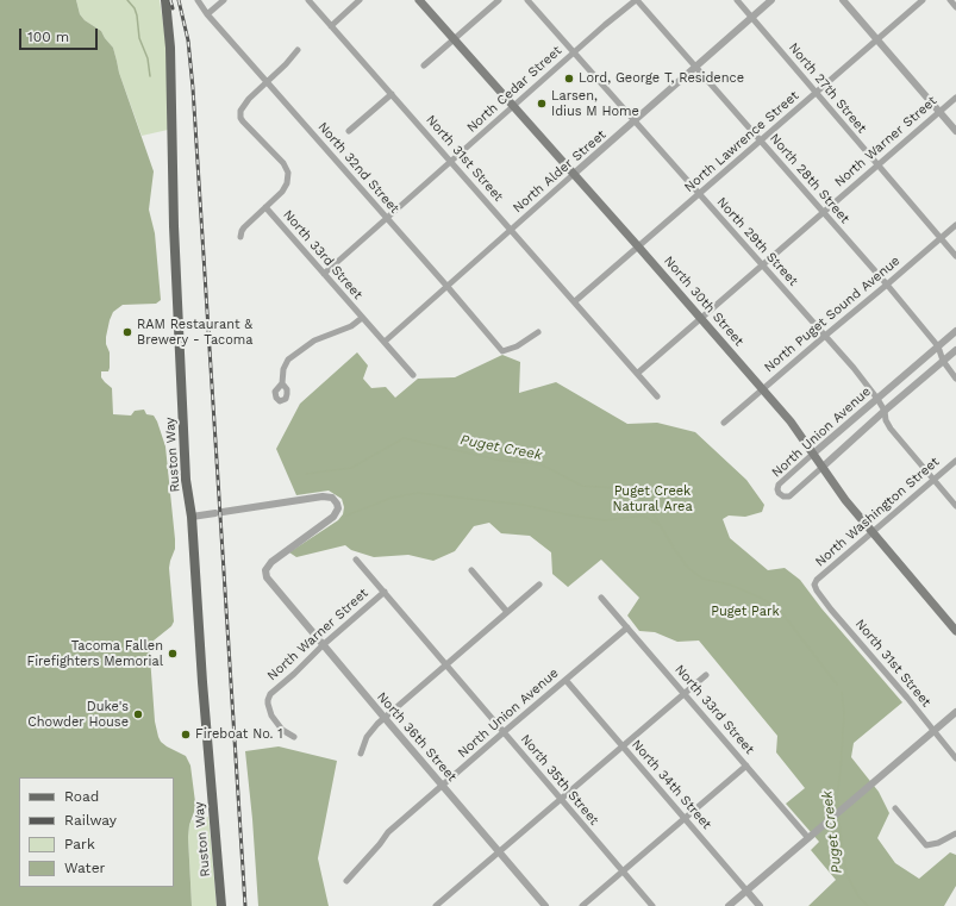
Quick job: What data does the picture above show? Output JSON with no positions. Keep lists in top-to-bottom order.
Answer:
{
  "streets": {
    "main road": ["North 30th Street", "Ruston Way"],
    "street": [
      "North 27th Street",
      "North Cedar Street",
      "North Lawrence Street",
      "North Warner Street",
      "North 31st Street",
      "North 32nd Street",
      "North Alder Street",
      "North 28th Street",
      "North 29th Street",
      "North 33rd Street",
      "North Puget Sound Avenue",
      "North Union Avenue",
      "North Washington Street",
      "North 36th Street",
      "North 35th Street",
      "North 34th Street"
    ]
  },
  "crossings": [
    ["North 27th Street", "North Lawrence Street"],
    ["North 27th Street", "North Warner Street"],
    ["North 27th Street", "North Alder Street"],
    ["North 27th Street", "North Puget Sound Avenue"],
    ["North Cedar Street", "North 31st Street"],
    ["North Cedar Street", "North 32nd Street"],
    ["North Cedar Street", "North 28th Street"],
    ["North Cedar Street", "North 29th Street"],
    ["North Cedar Street", "North 33rd Street"],
    ["North Cedar Street", "North 30th Street"],
    ["North Lawrence Street", "North 31st Street"],
    ["North Lawrence Street", "North 28th Street"],
    ["North Lawrence Street", "North 29th Street"],
    ["North Lawrence Street", "North 30th Street"],
    ["North Warner Street", "North 31st Street"],
    ["North Warner Street", "North 28th Street"],
    ["North Warner Street", "North 29th Street"],
    ["North Warner Street", "North 30th Street"],
    ["North Warner Street", "North 36th Street"],
    ["North Warner Street", "North 35th Street"],
    ["North 31st Street", "North Alder Street"],
    ["North 31st Street", "North Washington Street"],
    ["North 32nd Street", "North Alder Street"],
    ["North Alder Street", "North 28th Street"],
    ["North Alder Street", "North 29th Street"],
    ["North Alder Street", "North 33rd Street"],
    ["North Alder Street", "North 30th Street"],
    ["North 28th Street", "North Puget Sound Avenue"],
    ["North 28th Street", "North Union Avenue"],
    ["North 29th Street", "North Puget Sound Avenue"],
    ["North 29th Street", "North Union Avenue"],
    ["North 29th Street", "North Washington Street"],
    ["North 33rd Street", "North Union Avenue"],
    ["North 30th Street", "North Puget Sound Avenue"],
    ["North 30th Street", "North Union Avenue"],
    ["North 30th Street", "North Washington Street"],
    ["North Union Avenue", "North 36th Street"],
    ["North Union Avenue", "North 35th Street"],
    ["North Union Avenue", "North 34th Street"],
    ["Ruston Way", "North 36th Street"]
  ],
  "water": ["Puget Creek"],
  "parks": ["Puget Creek Natural Area", "Puget Park"],
  "places": [
    "Lord, George T, Residence",
    "Larsen, Idius M Home",
    "RAM Restaurant & Brewery - Tacoma",
    "Tacoma Fallen Firefighters Memorial",
    "Duke's Chowder House",
    "Fireboat No. 1"
  ],
  "legend": [
    "Road",
    "Railway",
    "Park",
    "Water"
  ],
  "scale_bar": "100 m"
}
